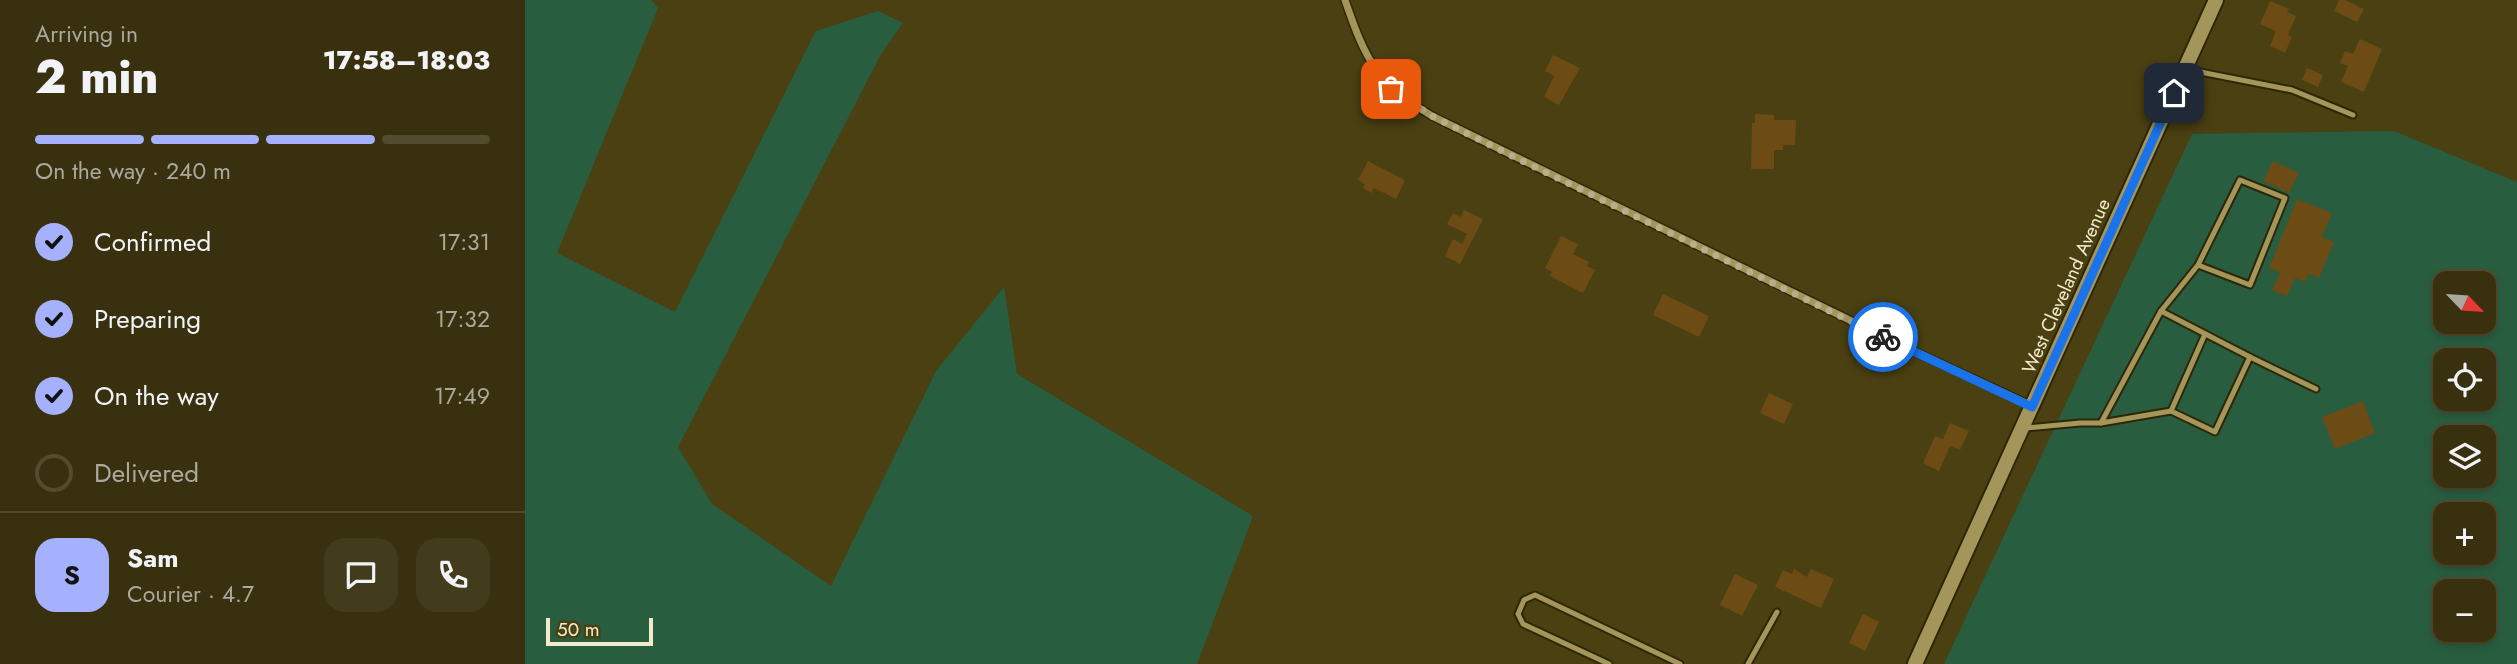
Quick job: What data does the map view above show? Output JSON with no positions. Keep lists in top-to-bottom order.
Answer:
{
  "streets": {
    "main road": ["West Cleveland Avenue"]
  },
  "scale_bar": "50 m",
  "north": "bottom right",
  "page": {
    "heading": ["2 min", "Arriving in", "17:58–18:03"],
    "panel": ["Sam", "Courier · 4.7"],
    "bar": "On the way · 240 m",
    "list": [
      ["Confirmed", "17:31"],
      ["Preparing", "17:32"],
      ["On the way", "17:49"],
      "Delivered"
    ],
    "map_buttons": ["+", "−"],
    "round": "S",
    "scale": "50 m"
  }
}
